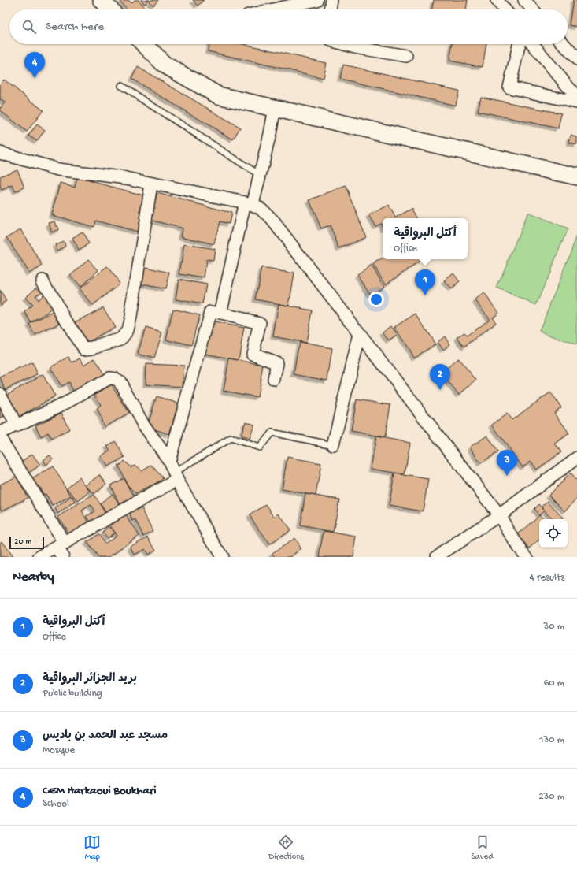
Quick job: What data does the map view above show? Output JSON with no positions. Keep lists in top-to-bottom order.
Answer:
{
  "scale_bar": "20 m",
  "page": {
    "search": "Search here",
    "pins": [
      "4",
      "1",
      "2",
      "3"
    ],
    "popup": ["أكتل البرواقية", "Office"],
    "scale": "20 m",
    "heading": ["Nearby", "4 results"],
    "list": [
      {
        "mark": "1",
        "name": "أكتل البرواقية",
        "note": "Office",
        "value": "30 m"
      },
      {
        "mark": "2",
        "name": "بريد الجزائر البرواقية",
        "note": "Public building",
        "value": "60 m"
      },
      {
        "mark": "3",
        "name": "مسجد عبد الحمد بن باديس",
        "note": "Mosque",
        "value": "130 m"
      },
      {
        "mark": "4",
        "name": "CEM Harkaoui Boukhari",
        "note": "School",
        "value": "230 m"
      }
    ],
    "nav": ["Map", "Directions", "Saved"]
  }
}
